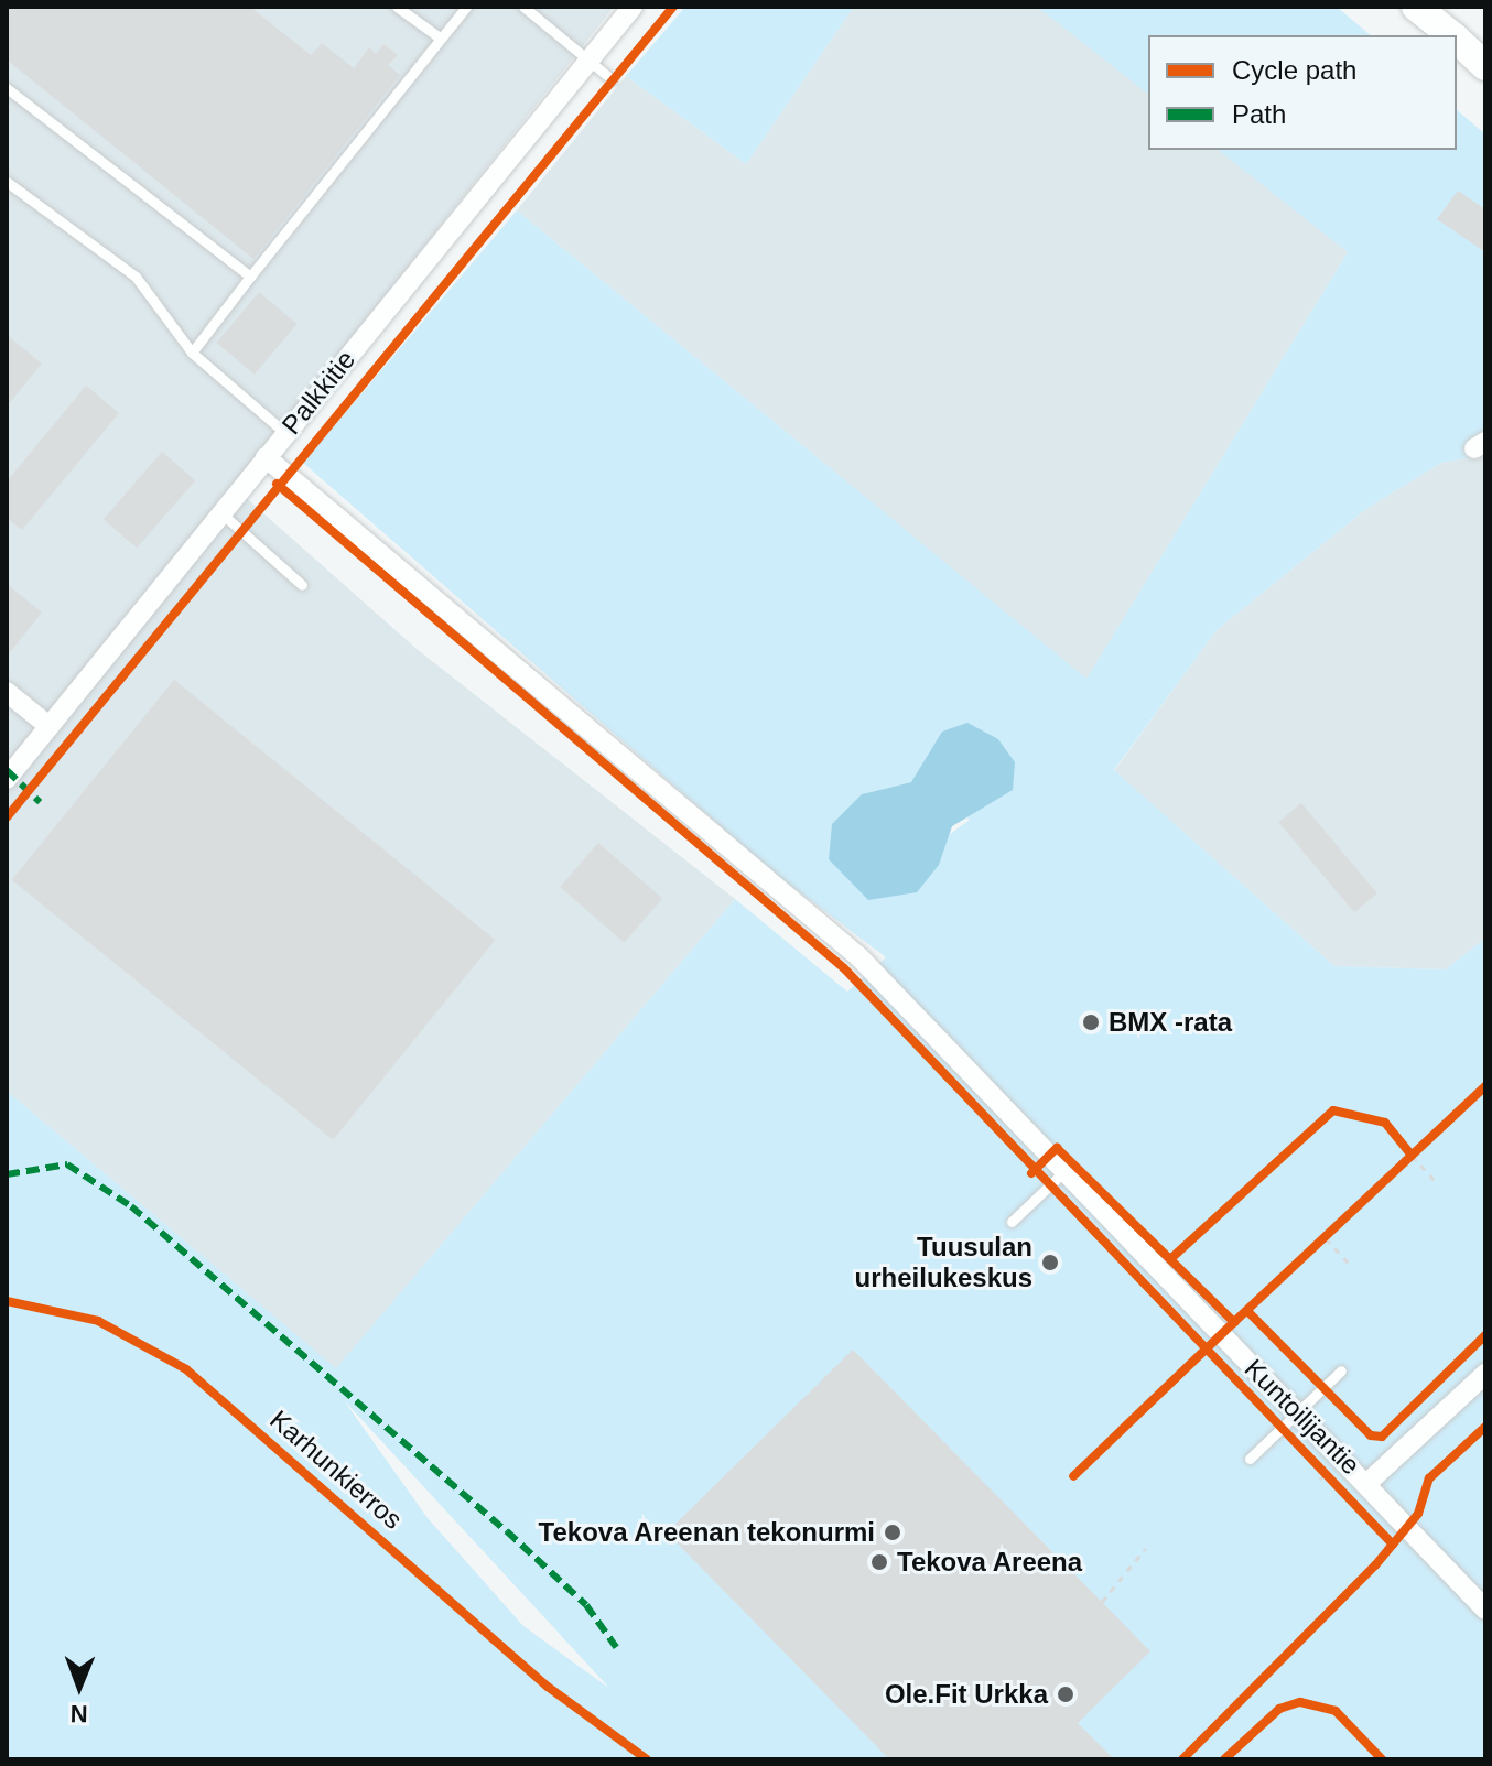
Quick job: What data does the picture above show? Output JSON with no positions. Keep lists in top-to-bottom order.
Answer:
{
  "streets": {
    "street": ["Palkkitie", "Kuntoilijantie"],
    "cycle path": ["Karhunkierros"]
  },
  "crossings": [
    ["Palkkitie", "Kuntoilijantie"]
  ],
  "places": [
    "BMX -rata",
    "Tuusulan urheilukeskus",
    "Tekova Areenan tekonurmi",
    "Tekova Areena",
    "Ole.Fit Urkka"
  ],
  "legend": ["Cycle path", "Path"],
  "north": "bottom"
}
